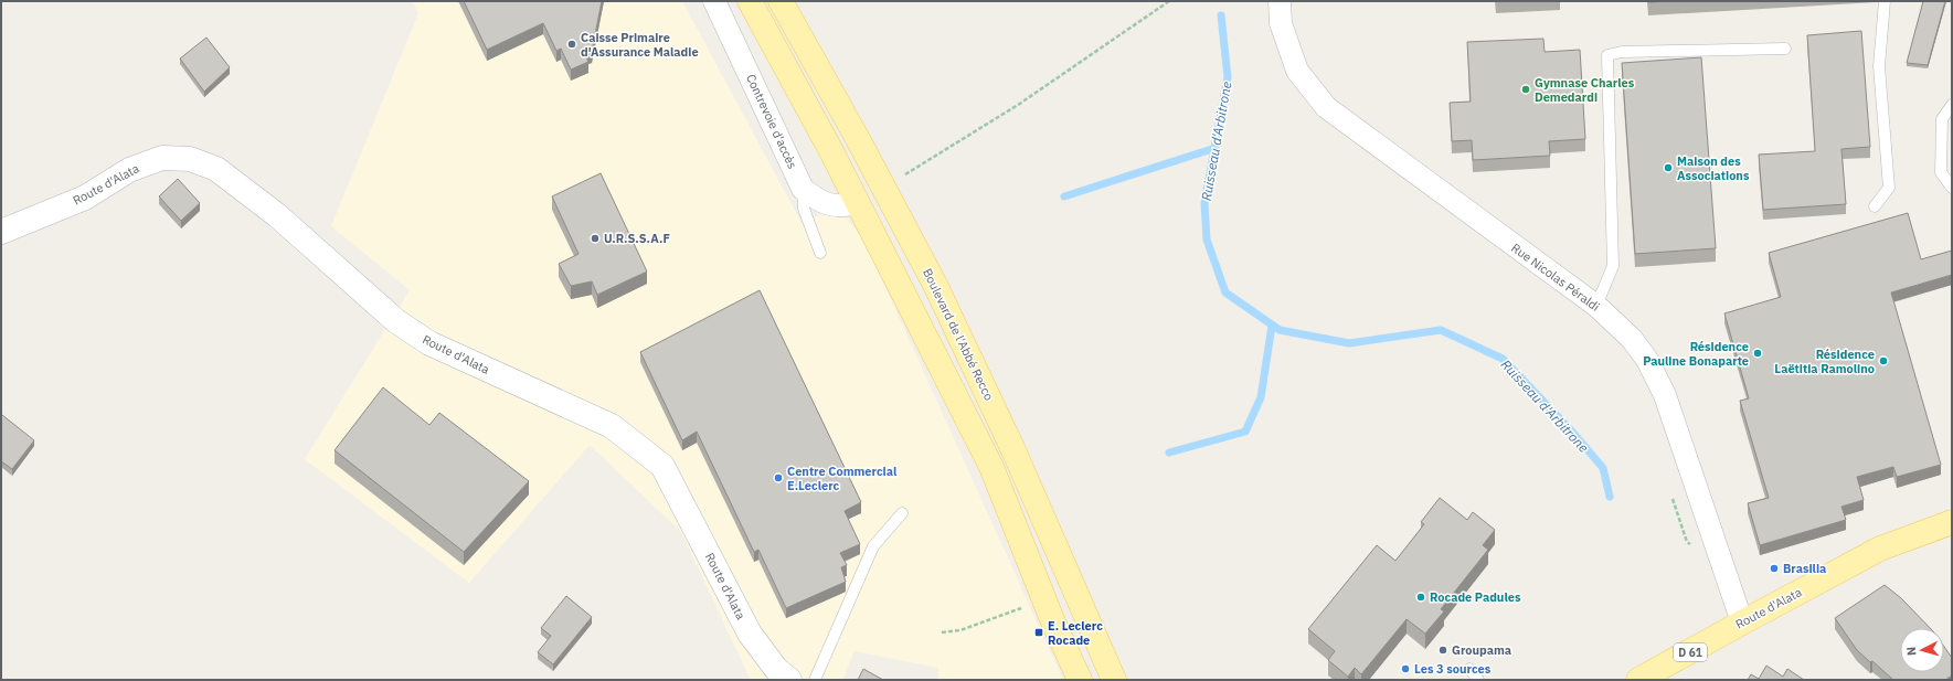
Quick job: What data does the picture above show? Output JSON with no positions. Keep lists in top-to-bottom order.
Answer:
{
  "streets": {
    "main road": ["Route d'Alata", "Boulevard de l'Abbé Recco", "D 61"],
    "street": ["Contrevoie d'accès", "Rue Nicolas Péraldi"]
  },
  "crossings": [
    ["Route d'Alata", "Rue Nicolas Péraldi"]
  ],
  "water": ["Ruisseau d'Arbitrone"],
  "places": {
    "other": [
      "Caisse Primaire d'Assurance Maladie",
      "Gymnase Charles Demedardi",
      "Maison des Associations",
      "U.R.S.S.A.F",
      "Résidence Pauline Bonaparte",
      "Résidence Laëtitia Ramolino",
      "Centre Commercial E.Leclerc",
      "Brasilia",
      "Rocade Padules",
      "Groupama",
      "Les 3 sources"
    ],
    "transit": ["E. Leclerc Rocade"]
  },
  "north": "left"
}
